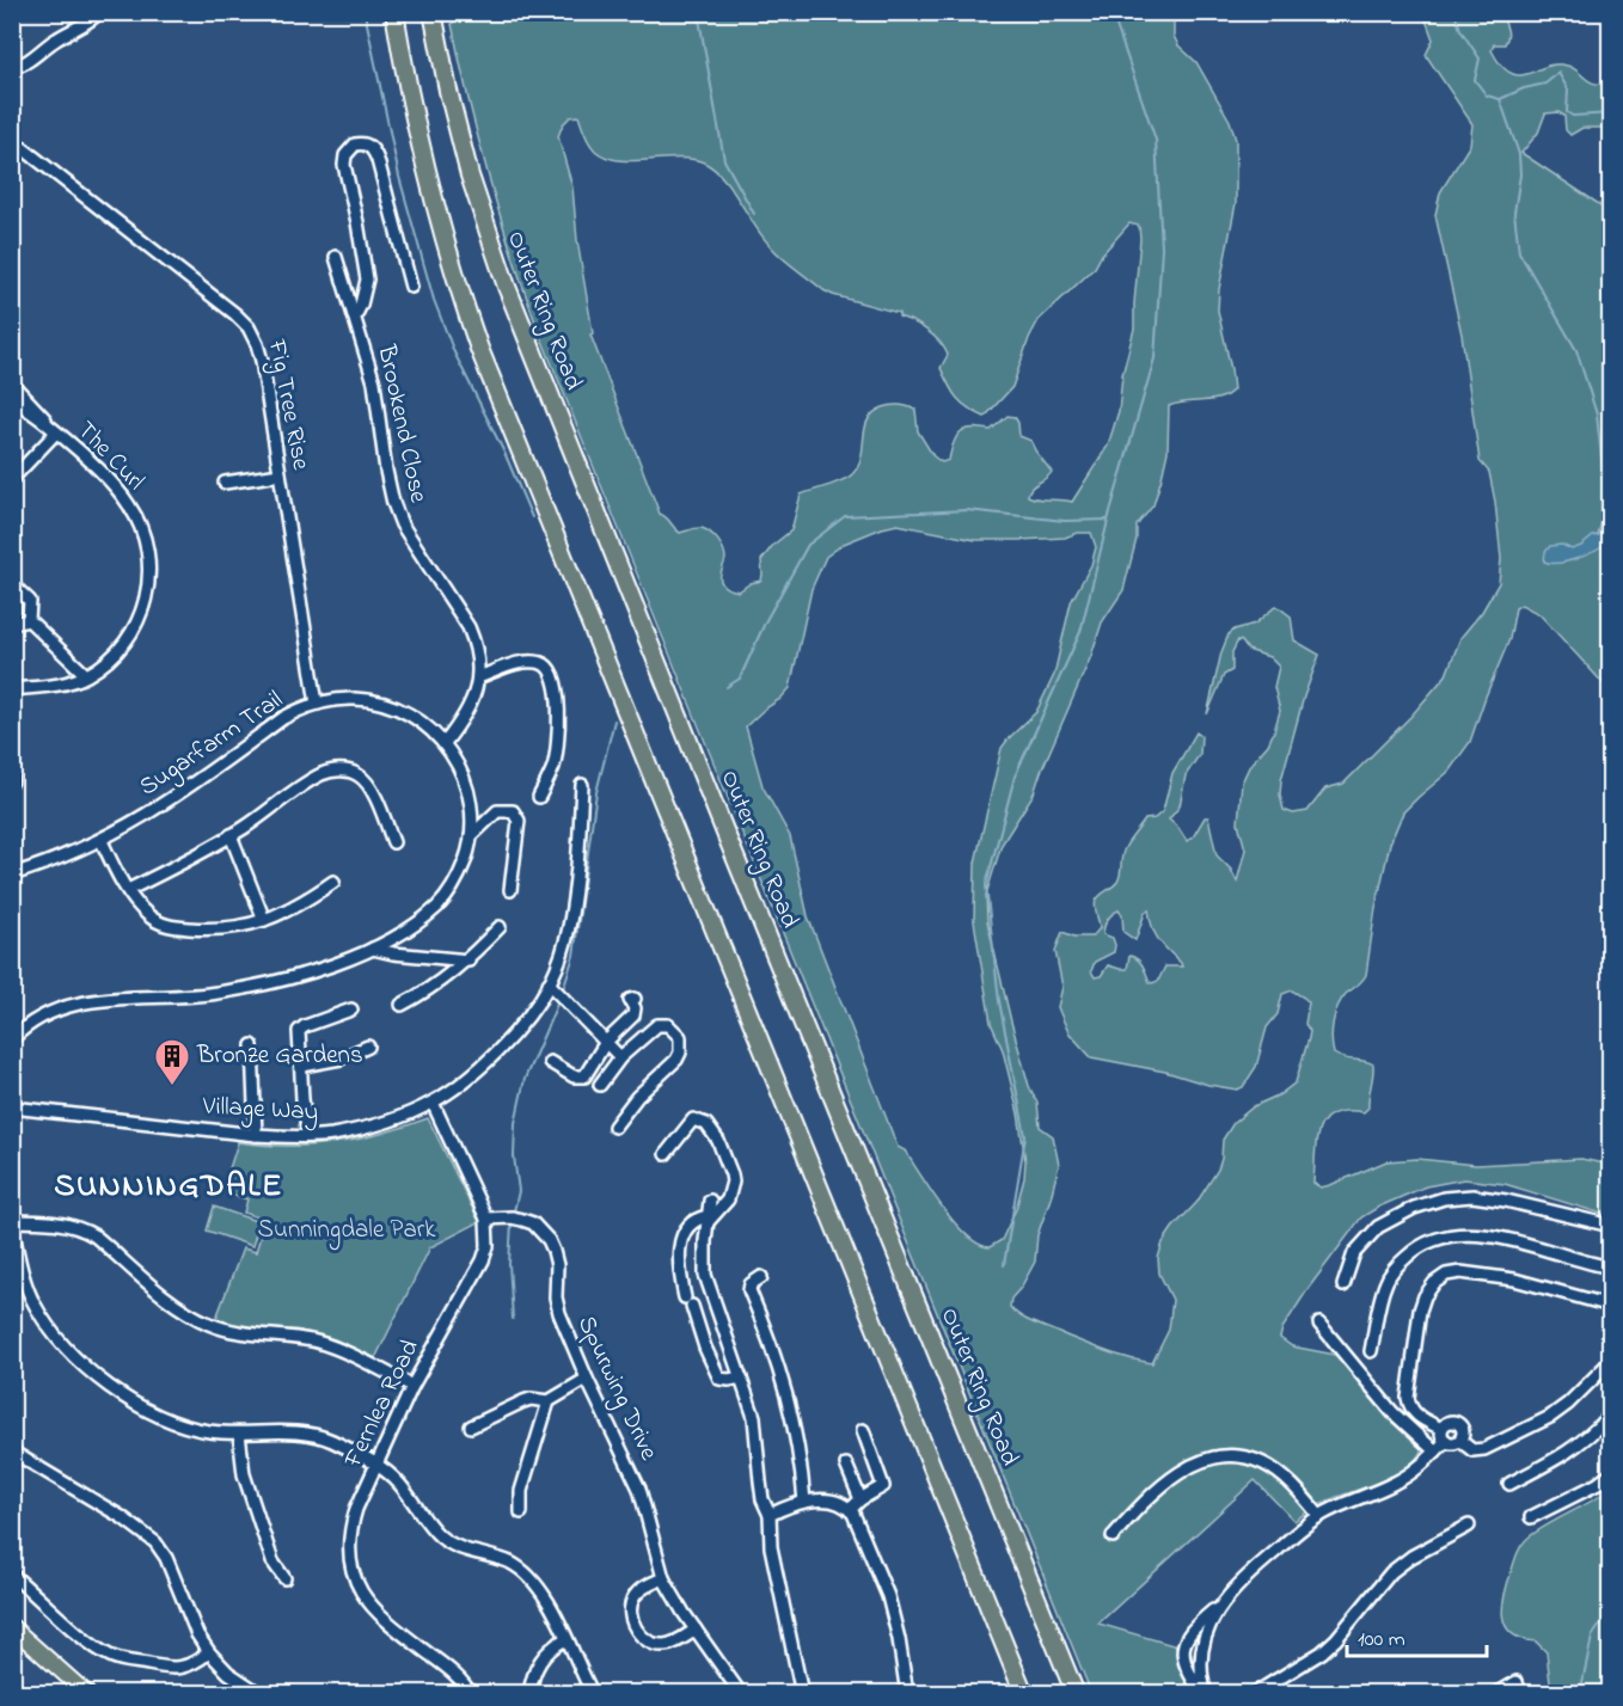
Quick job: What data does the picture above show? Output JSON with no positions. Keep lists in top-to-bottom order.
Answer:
{
  "streets": {
    "highway": ["Outer Ring Road"],
    "street": [
      "Fig Tree Rise",
      "Brookend Close",
      "The Curl",
      "Sugarfarm Trail",
      "Village Way",
      "Spurwing Drive",
      "Fernlea Road"
    ]
  },
  "crossings": [
    ["Fig Tree Rise", "Sugarfarm Trail"],
    ["Brookend Close", "Sugarfarm Trail"],
    ["Village Way", "Fernlea Road"],
    ["Spurwing Drive", "Fernlea Road"]
  ],
  "districts": ["SUNNINGDALE"],
  "parks": ["Sunningdale Park"],
  "places": {
    "building": ["Bronze Gardens"]
  },
  "scale_bar": "100 m"
}
